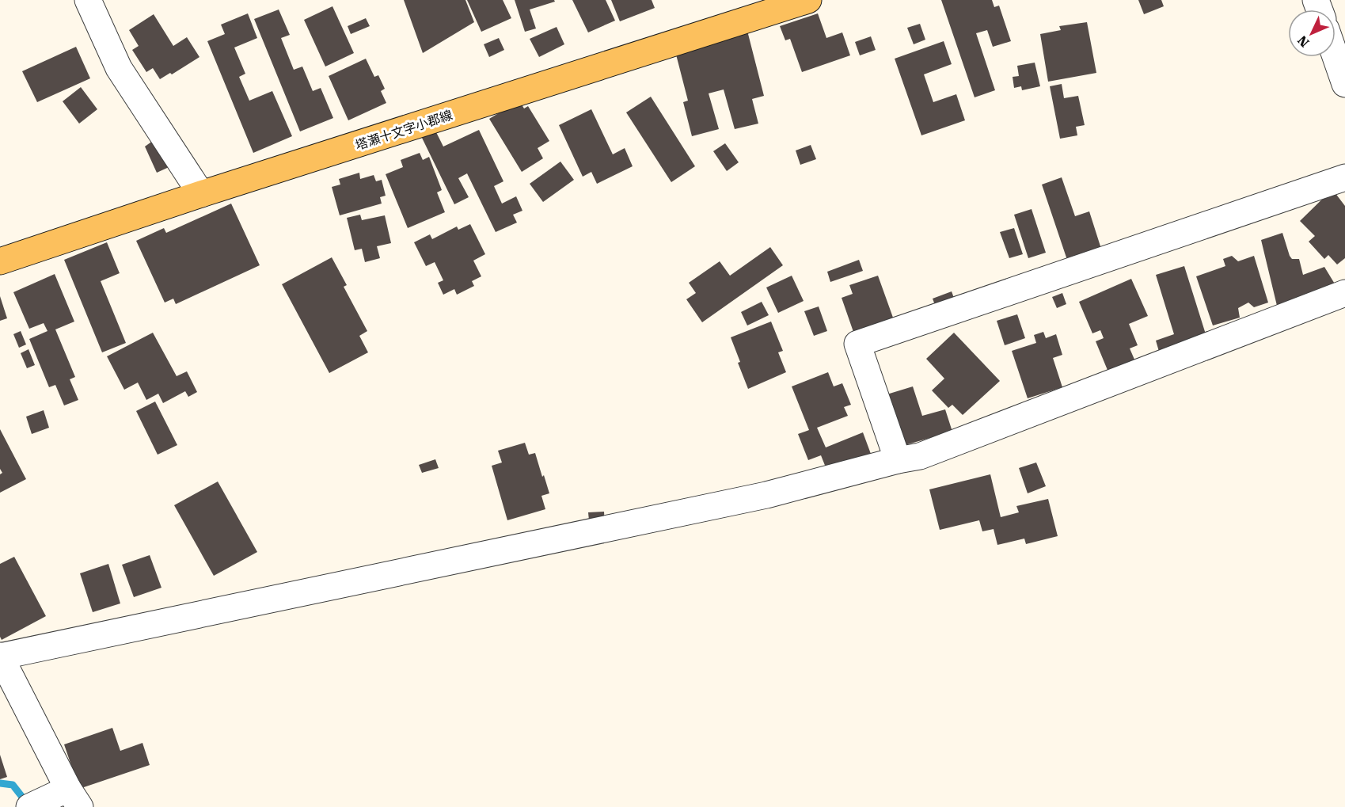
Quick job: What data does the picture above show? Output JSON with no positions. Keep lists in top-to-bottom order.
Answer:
{
  "streets": {
    "main road": ["塔瀬十文字小郡線"]
  },
  "north": "bottom left"
}
